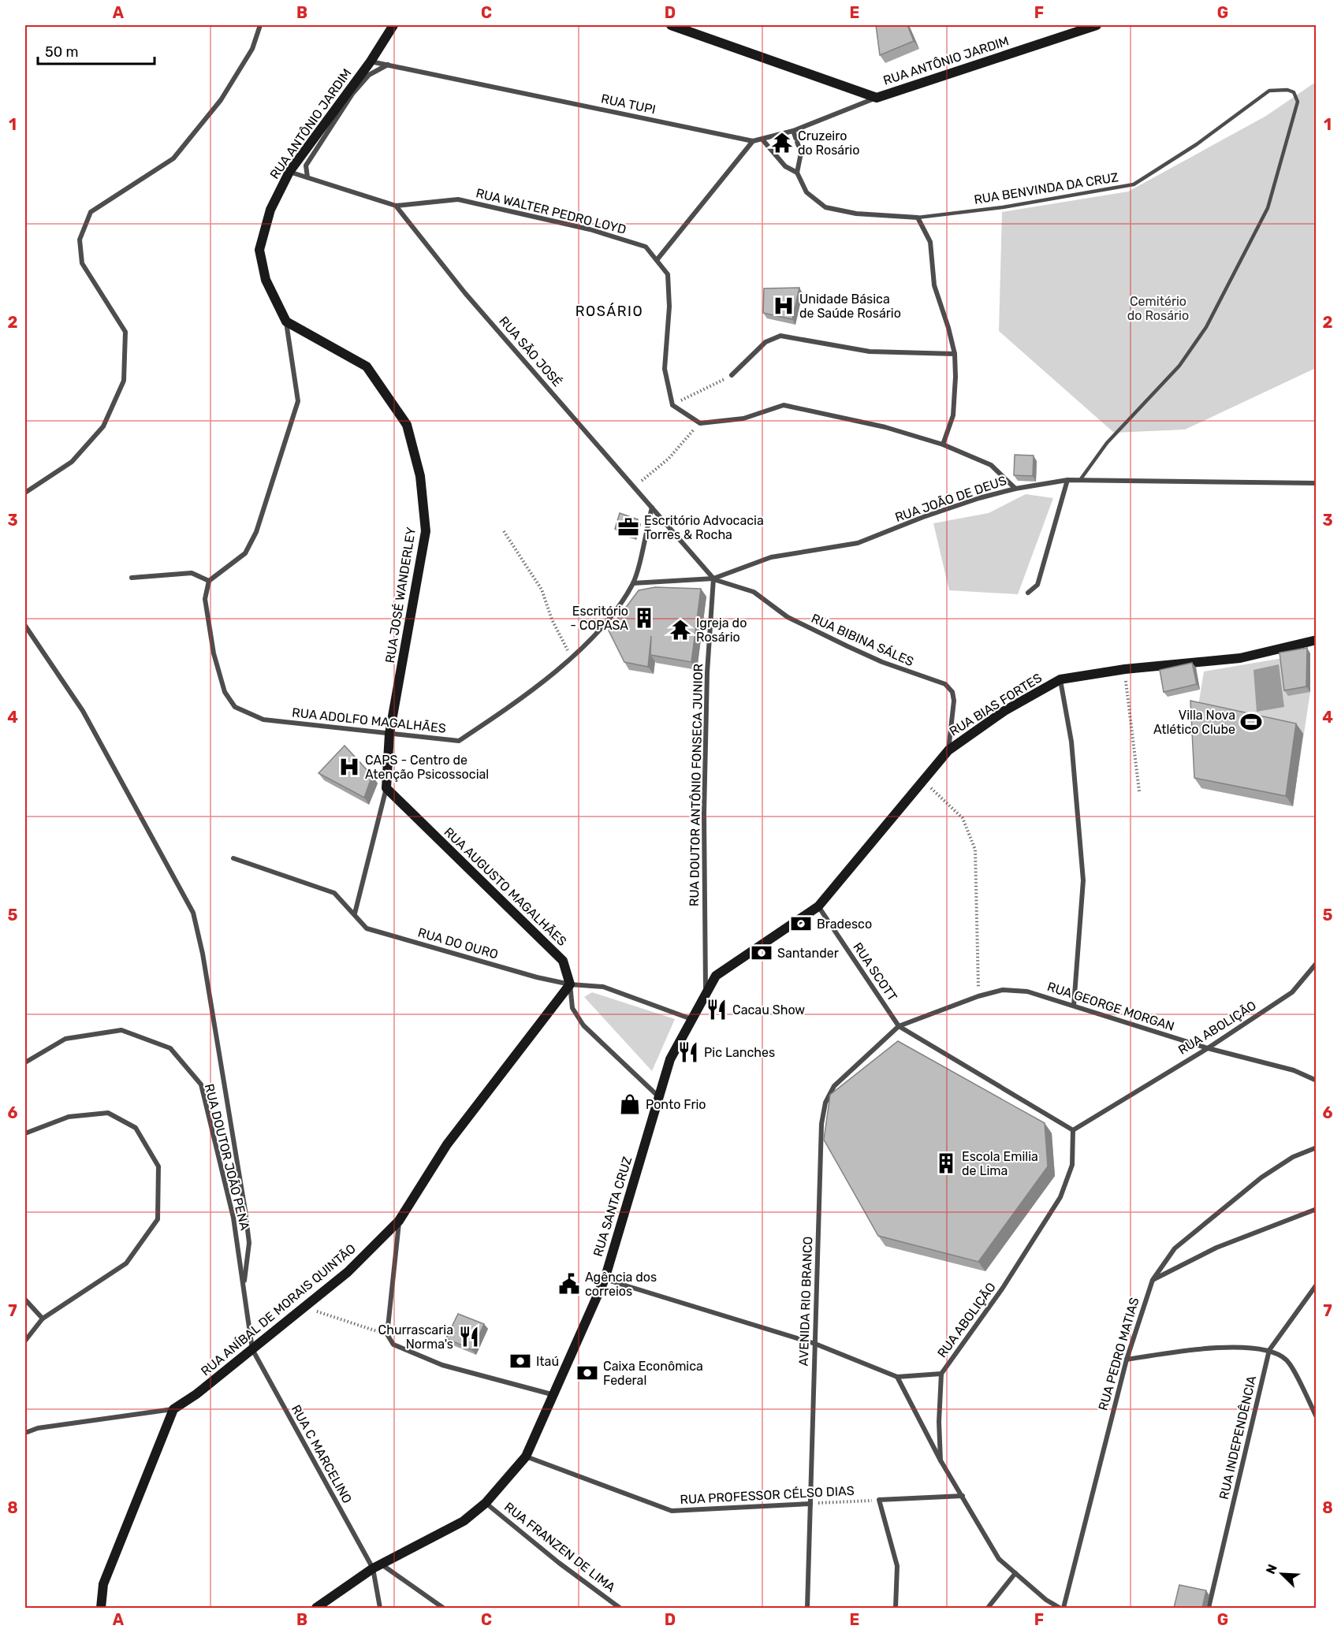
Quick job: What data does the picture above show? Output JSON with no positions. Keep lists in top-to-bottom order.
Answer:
{
  "streets": {
    "street": [
      "RUA ANTÔNIO JARDIM",
      "RUA TUPI",
      "RUA BENVINDA DA CRUZ",
      "RUA WALTER PEDRO LOYD",
      "RUA SÃO JOSÉ",
      "RUA JOÃO DE DEUS",
      "RUA JOSÉ WANDERLEY",
      "RUA BIBINA SÁLES",
      "RUA BIAS FORTES",
      "RUA ADOLFO MAGALHÃES",
      "RUA DOUTOR ANTÔNIO FONSECA JUNIOR",
      "RUA AUGUSTO MAGALHÃES",
      "RUA DO OURO",
      "RUA SCOTT",
      "RUA GEORGE MORGAN",
      "RUA ABOLIÇÃO",
      "RUA DOUTOR JOÃO PENA",
      "RUA SANTA CRUZ",
      "AVENIDA RIO BRANCO",
      "RUA ANÍBAL DE MORAIS QUINTÃO",
      "RUA PEDRO MATIAS",
      "RUA INDEPENDÊNCIA",
      "RUA C MARCELINO",
      "RUA PROFESSOR CÉLSO DIAS",
      "RUA FRANZEN DE LIMA"
    ]
  },
  "crossings": [
    ["RUA ANTÔNIO JARDIM", "RUA TUPI"],
    ["RUA ANTÔNIO JARDIM", "RUA JOSÉ WANDERLEY"],
    ["RUA TUPI", "RUA BENVINDA DA CRUZ"],
    ["RUA BENVINDA DA CRUZ", "RUA JOÃO DE DEUS"],
    ["RUA WALTER PEDRO LOYD", "RUA SÃO JOSÉ"],
    ["RUA SÃO JOSÉ", "RUA JOÃO DE DEUS"],
    ["RUA SÃO JOSÉ", "RUA BIBINA SÁLES"],
    ["RUA SÃO JOSÉ", "RUA ADOLFO MAGALHÃES"],
    ["RUA SÃO JOSÉ", "RUA DOUTOR ANTÔNIO FONSECA JUNIOR"],
    ["RUA JOÃO DE DEUS", "RUA BIBINA SÁLES"],
    ["RUA JOÃO DE DEUS", "RUA DOUTOR ANTÔNIO FONSECA JUNIOR"],
    ["RUA JOSÉ WANDERLEY", "RUA ADOLFO MAGALHÃES"],
    ["RUA BIBINA SÁLES", "RUA BIAS FORTES"],
    ["RUA BIBINA SÁLES", "RUA DOUTOR ANTÔNIO FONSECA JUNIOR"],
    ["RUA BIAS FORTES", "RUA DOUTOR ANTÔNIO FONSECA JUNIOR"],
    ["RUA BIAS FORTES", "RUA DO OURO"],
    ["RUA BIAS FORTES", "RUA SCOTT"],
    ["RUA BIAS FORTES", "RUA SANTA CRUZ"],
    ["RUA AUGUSTO MAGALHÃES", "RUA DO OURO"],
    ["RUA AUGUSTO MAGALHÃES", "RUA SANTA CRUZ"],
    ["RUA AUGUSTO MAGALHÃES", "RUA ANÍBAL DE MORAIS QUINTÃO"],
    ["RUA DO OURO", "RUA SANTA CRUZ"],
    ["RUA DO OURO", "RUA ANÍBAL DE MORAIS QUINTÃO"],
    ["RUA SCOTT", "RUA GEORGE MORGAN"],
    ["RUA SCOTT", "AVENIDA RIO BRANCO"],
    ["RUA GEORGE MORGAN", "RUA ABOLIÇÃO"],
    ["RUA GEORGE MORGAN", "AVENIDA RIO BRANCO"],
    ["RUA DOUTOR JOÃO PENA", "RUA ANÍBAL DE MORAIS QUINTÃO"],
    ["RUA DOUTOR JOÃO PENA", "RUA C MARCELINO"],
    ["RUA SANTA CRUZ", "RUA C MARCELINO"],
    ["RUA SANTA CRUZ", "RUA PROFESSOR CÉLSO DIAS"],
    ["RUA SANTA CRUZ", "RUA FRANZEN DE LIMA"],
    ["AVENIDA RIO BRANCO", "RUA PROFESSOR CÉLSO DIAS"],
    ["RUA ANÍBAL DE MORAIS QUINTÃO", "RUA C MARCELINO"]
  ],
  "districts": ["ROSÁRIO"],
  "parks": ["Cemitério do Rosário"],
  "places": {
    "temple": ["Cruzeiro do Rosário", "Igreja do Rosário"],
    "hospital": ["Unidade Básica de Saúde Rosário", "CAPS - Centro de Atenção Psicossocial"],
    "office": ["Escritório Advocacia Torres & Rocha"],
    "building": ["Escritório - COPASA", "Escola Emilia de Lima"],
    "sports": ["Villa Nova Atlético Clube"],
    "bank": [
      "Bradesco",
      "Santander",
      "Itaú",
      "Caixa Econômica Federal"
    ],
    "restaurant": ["Cacau Show", "Pic Lanches", "Churrascaria Norma's"],
    "shop": ["Ponto Frio"],
    "public building": ["Agência dos correios"]
  },
  "scale_bar": "50 m",
  "north": "top left",
  "grid": {
    "columns": [
      "A",
      "B",
      "C",
      "D",
      "E",
      "F",
      "G"
    ],
    "rows": [
      "1",
      "2",
      "3",
      "4",
      "5",
      "6",
      "7",
      "8"
    ]
  }
}
